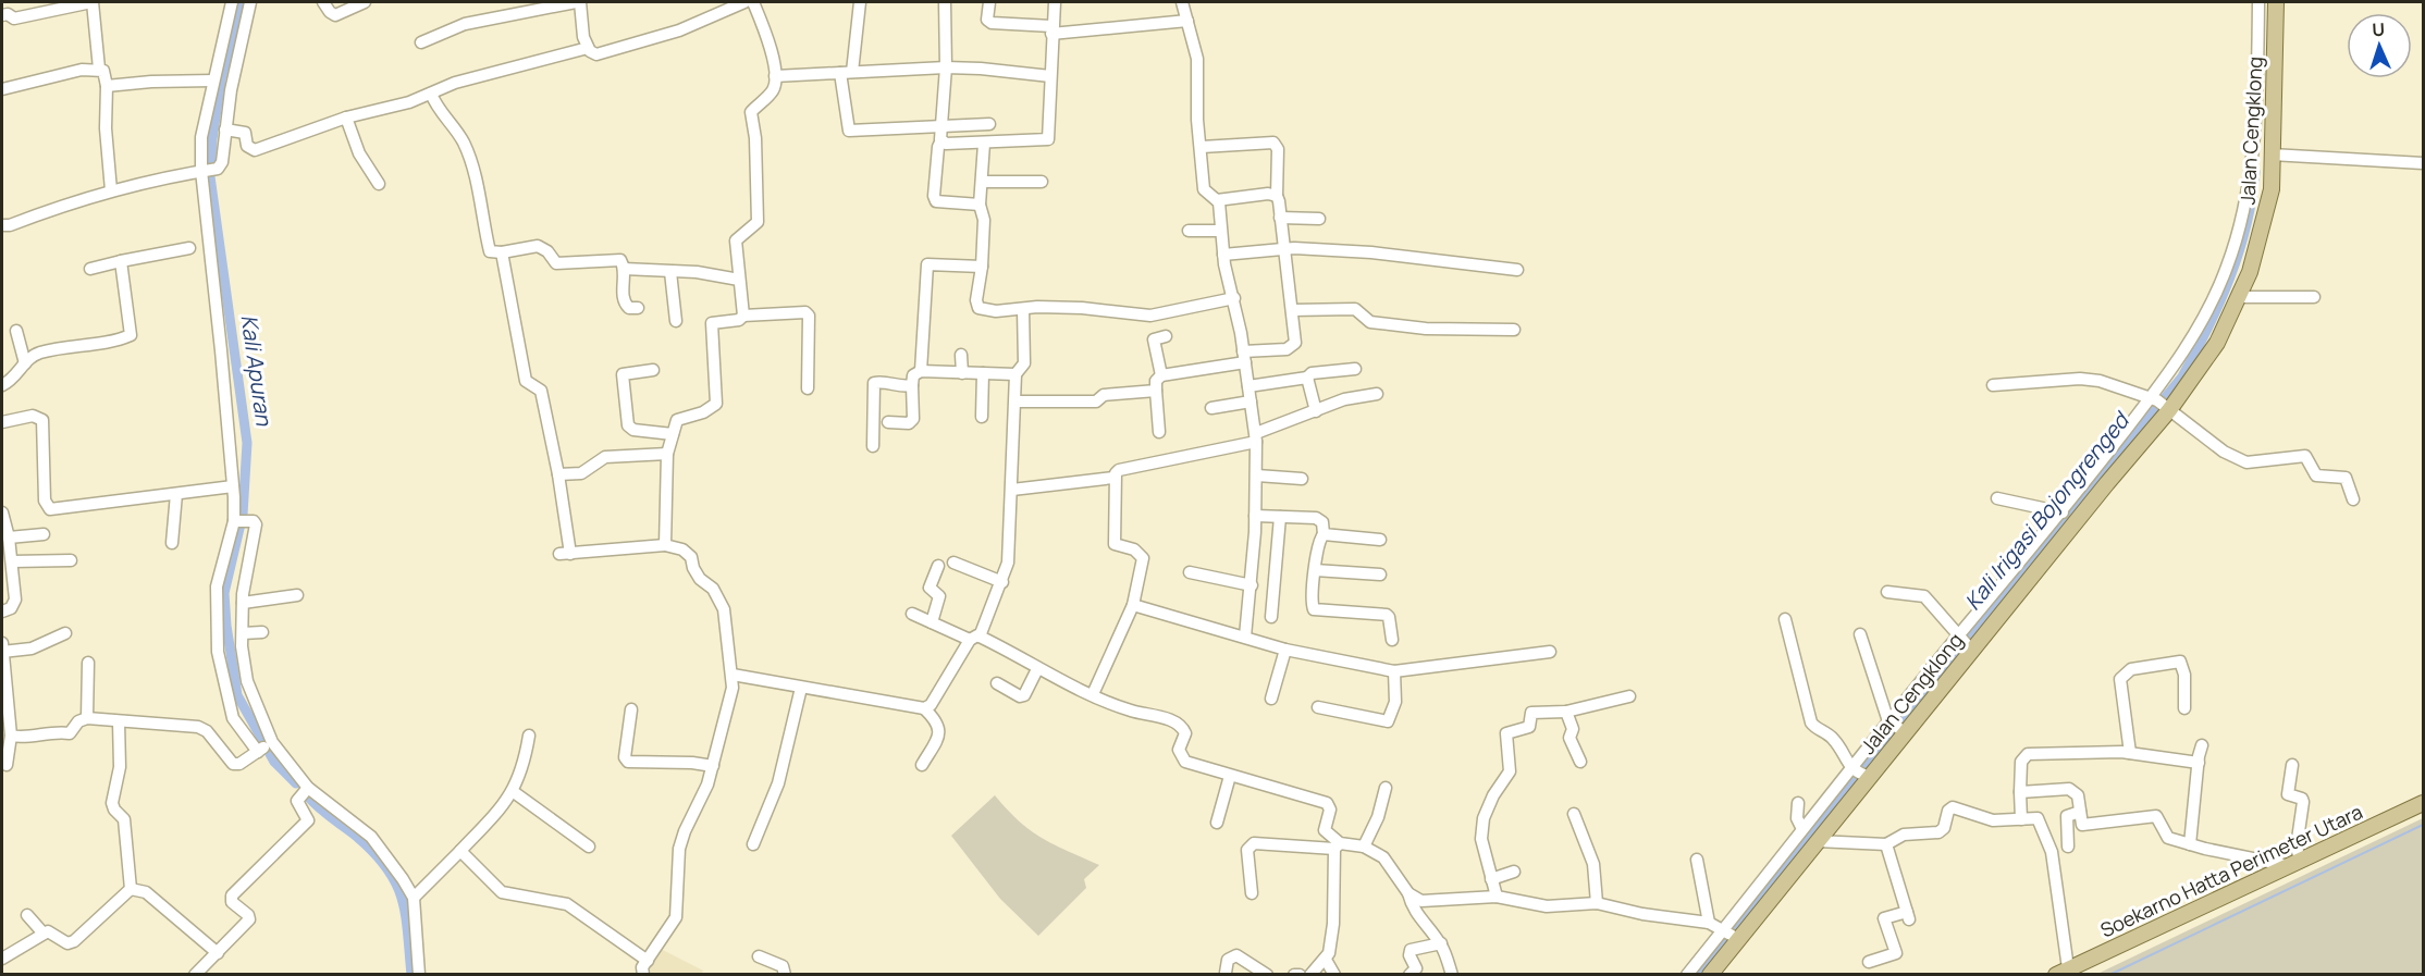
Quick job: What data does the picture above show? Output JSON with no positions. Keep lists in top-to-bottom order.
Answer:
{
  "streets": {
    "main road": ["Jalan Cengklong", "Soekarno Hatta Perimeter Utara"]
  },
  "water": ["Kali Apuran", "Kali Irigasi Bojongrenged"],
  "north": "top"
}
